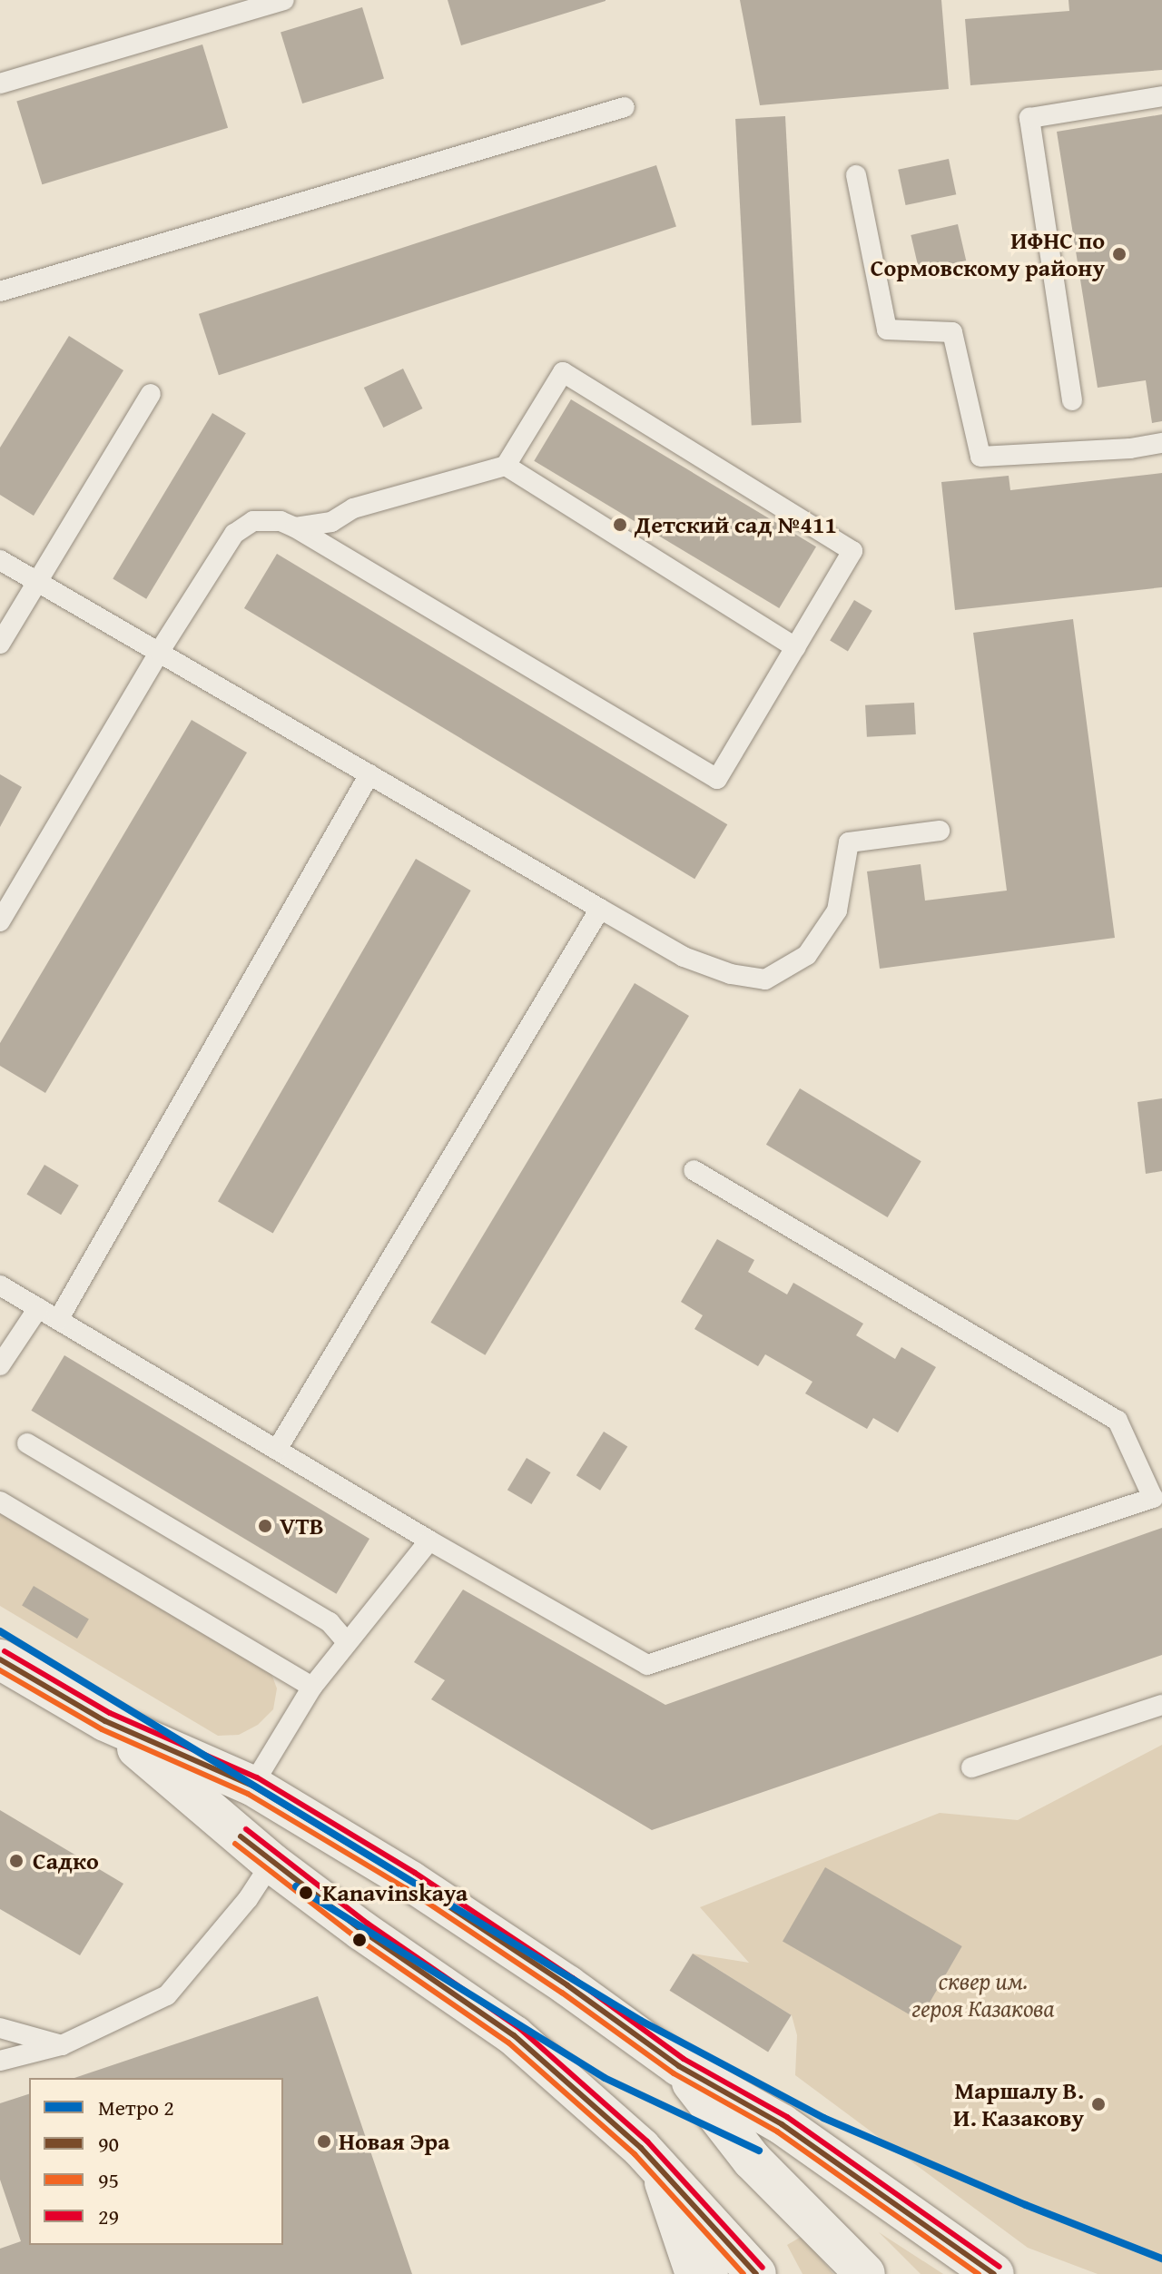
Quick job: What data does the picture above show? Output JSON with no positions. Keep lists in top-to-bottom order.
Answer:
{
  "parks": ["сквер им. героя Казакова"],
  "places": [
    "ИФНС по Сормовскому району",
    "Детский сад №411",
    "VTB",
    "Садко",
    "Kanavinskaya",
    "Маршалу В. И. Казакову",
    "Новая Эра"
  ],
  "lines": [
    "metro line 2",
    "transit line 29",
    "transit line 90",
    "transit line 95"
  ],
  "legend": [
    "Метро 2",
    "90",
    "95",
    "29"
  ]
}
